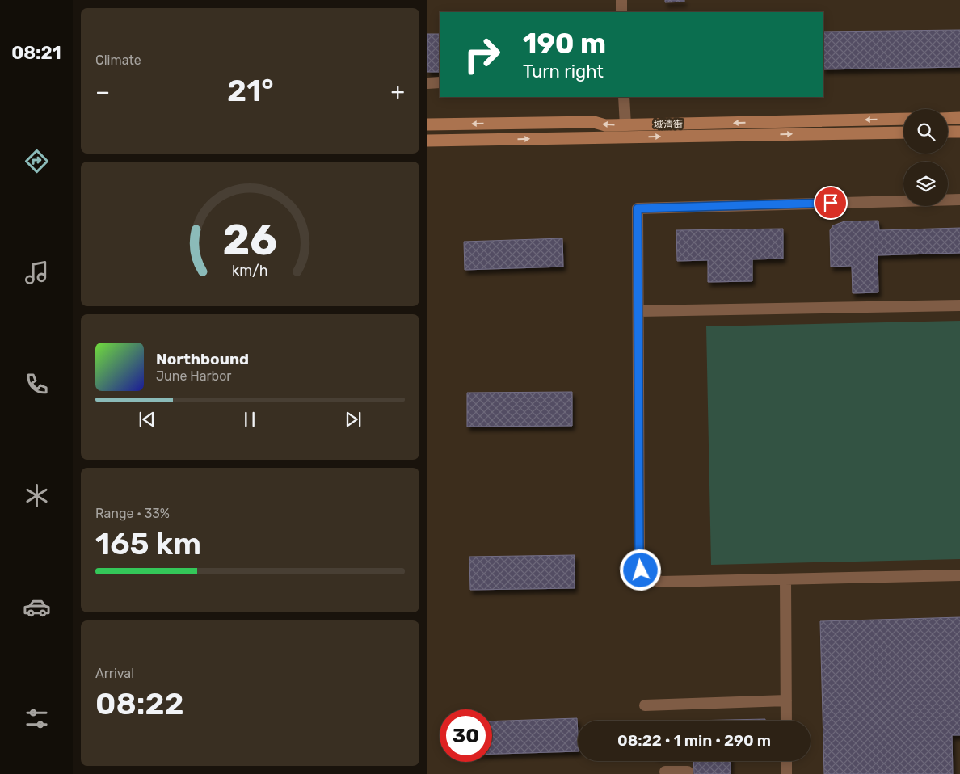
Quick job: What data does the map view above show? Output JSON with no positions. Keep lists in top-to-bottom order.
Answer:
{
  "streets": {
    "street": ["域清街"]
  },
  "page": {
    "tabs": "08:21",
    "tile": [
      "Climate",
      ["Range · 33%", "165 km"],
      ["Arrival", "08:22"]
    ],
    "turn": ["190 m", "Turn right"],
    "heat": ["−", "21°", "+"],
    "song": ["Northbound", "June Harbor"],
    "limit": "30",
    "trip": "08:22 · 1 min · 290 m",
    "gauge": ["26", "km/h"]
  }
}
